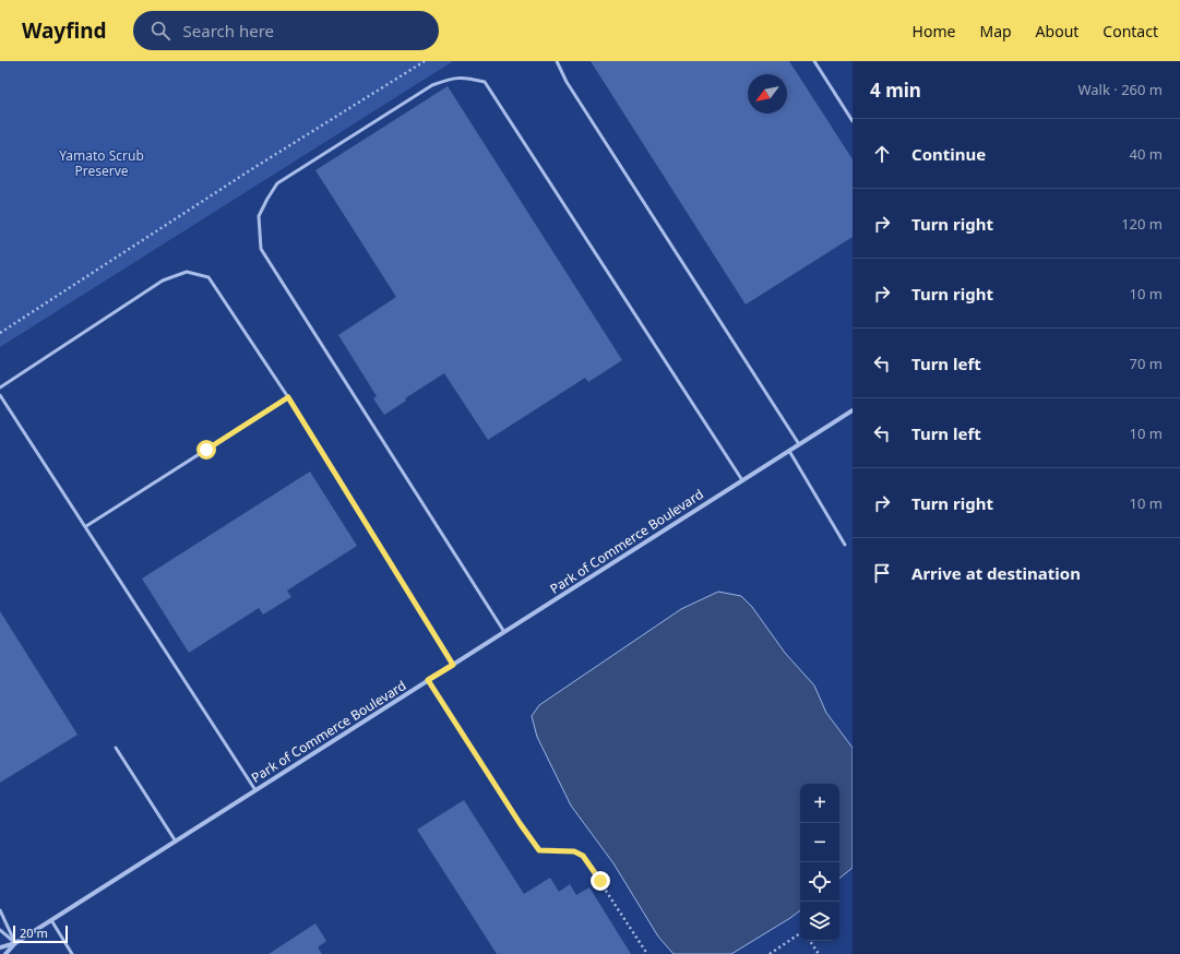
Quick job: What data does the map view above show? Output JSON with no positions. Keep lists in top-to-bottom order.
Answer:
{
  "streets": {
    "street": ["Park of Commerce Boulevard"]
  },
  "parks": ["Yamato Scrub Preserve"],
  "scale_bar": "20 m",
  "north": "bottom left",
  "page": {
    "header": "Wayfind",
    "search": "Search here",
    "nav": [
      "Home",
      "Map",
      "About",
      "Contact"
    ],
    "heading": ["4 min", "Walk · 260 m"],
    "list": [
      ["Continue", "40 m"],
      ["Turn right", "120 m"],
      ["Turn right", "10 m"],
      ["Turn left", "70 m"],
      ["Turn left", "10 m"],
      ["Turn right", "10 m"],
      "Arrive at destination"
    ],
    "map_buttons": ["+", "−"],
    "scale": "20 m"
  }
}
